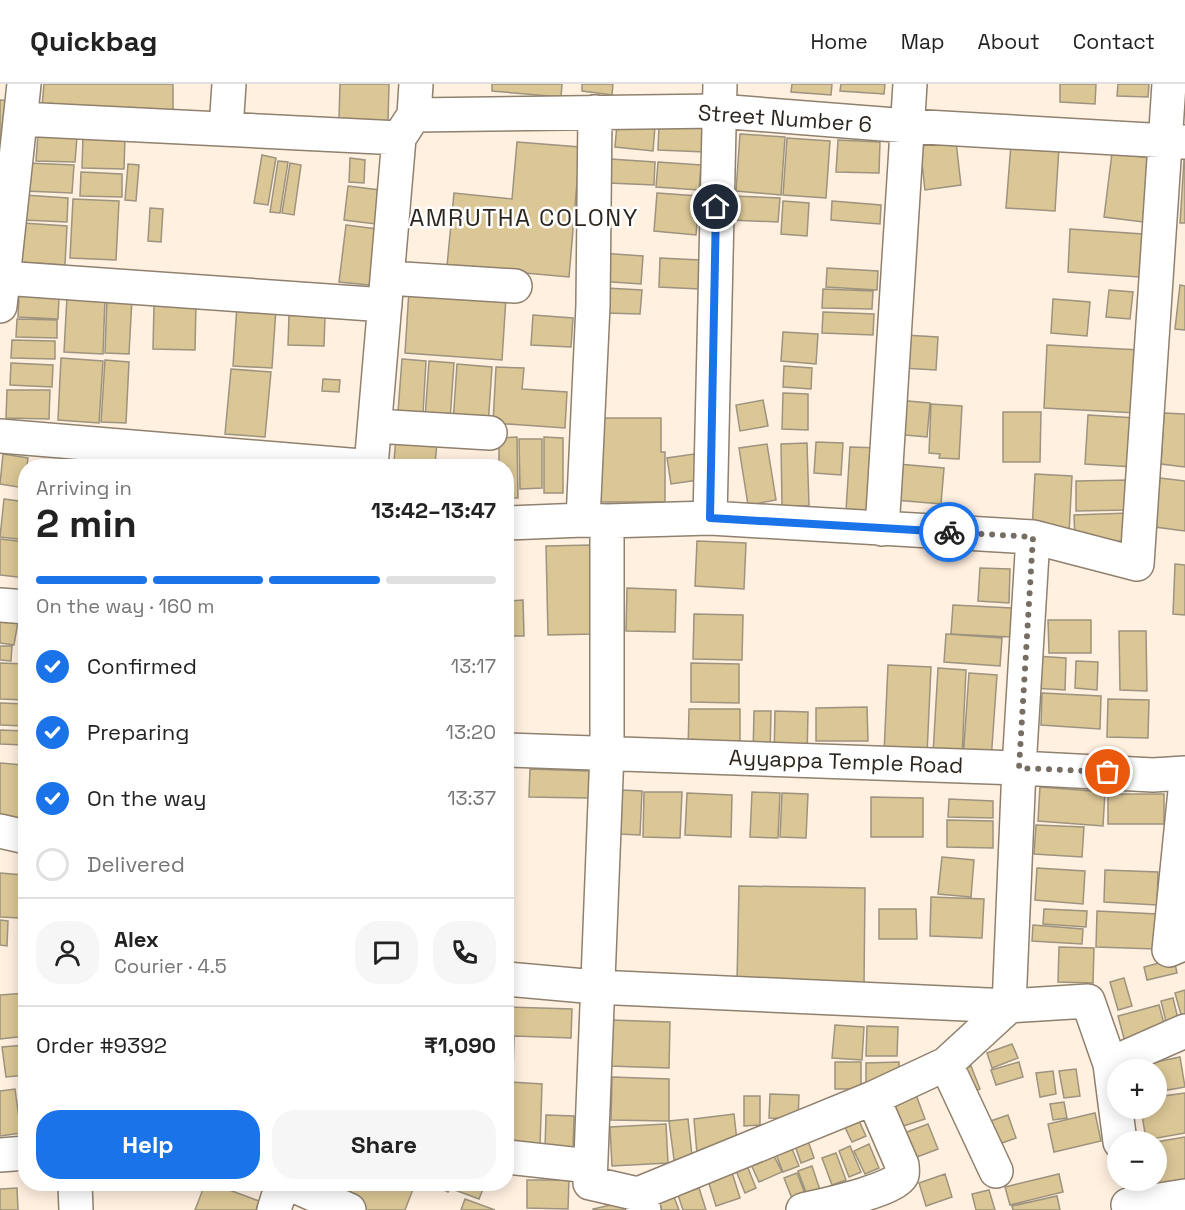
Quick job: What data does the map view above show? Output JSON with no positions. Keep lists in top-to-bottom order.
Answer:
{
  "streets": {
    "street": ["Street Number 6", "Ayyappa Temple Road"]
  },
  "districts": ["AMRUTHA COLONY"],
  "page": {
    "header": "Quickbag",
    "nav": [
      "Home",
      "Map",
      "About",
      "Contact"
    ],
    "heading": ["2 min", "Arriving in", "13:42–13:47"],
    "panel": [
      "Alex",
      "Courier · 4.5",
      "Order #9392",
      "₹1,090"
    ],
    "bar": "On the way · 160 m",
    "list": [
      ["Confirmed", "13:17"],
      ["Preparing", "13:20"],
      ["On the way", "13:37"],
      "Delivered"
    ],
    "map_buttons": ["+", "−"],
    "buttons": ["Help", "Share"]
  }
}
